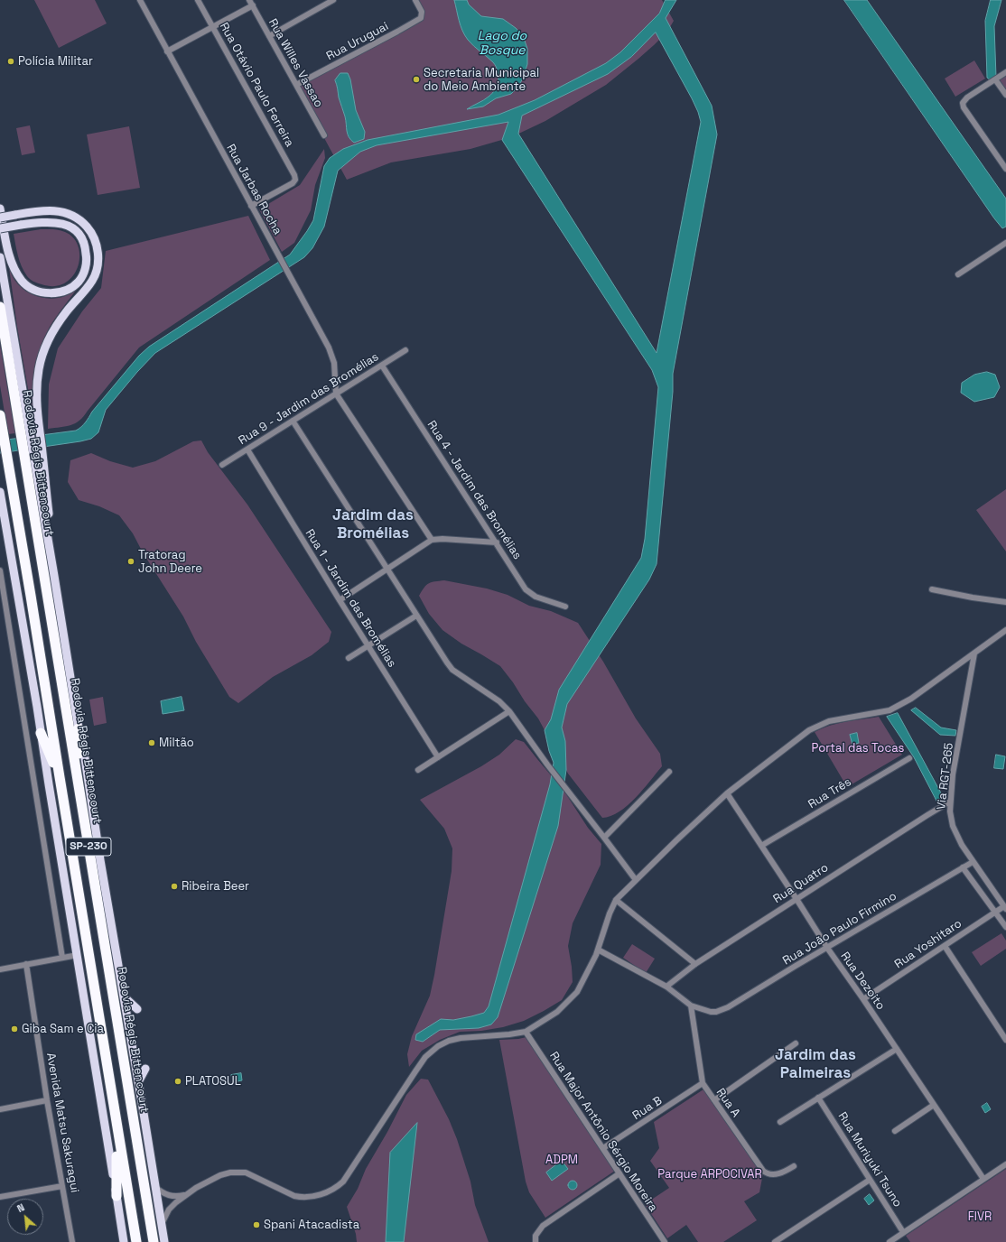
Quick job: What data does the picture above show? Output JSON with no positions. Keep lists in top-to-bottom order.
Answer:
{
  "streets": {
    "highway": ["Rodovia Régis Bittencourt", "SP-230"],
    "street": [
      "Rua Uruguai",
      "Rua Willes Vassao",
      "Rua Otávio Paulo Ferreira",
      "Rua Jarbas Rocha",
      "Rua 9 - Jardim das Bromélias",
      "Rua 4 - Jardim das Bromélias",
      "Rua 1 - Jardim das Bromélias",
      "Via RGT-265",
      "Rua Três",
      "Rua Quatro",
      "Rua João Paulo Firmino",
      "Rua Yoshitaro",
      "Rua Dezoito",
      "Rua A",
      "Rua B",
      "Avenida Matsu Sakuragui",
      "Rua Major Antônio Sérgio Moreira",
      "Rua Muriyuki Tsuno"
    ]
  },
  "crossings": [
    ["Rua Uruguai", "Rua Willes Vassao"],
    ["Rua Otávio Paulo Ferreira", "Rua Jarbas Rocha"],
    ["Rua Jarbas Rocha", "Rua 9 - Jardim das Bromélias"],
    ["Rua 9 - Jardim das Bromélias", "Rua 4 - Jardim das Bromélias"],
    ["Rua 9 - Jardim das Bromélias", "Rua 1 - Jardim das Bromélias"],
    ["Via RGT-265", "Rua Quatro"],
    ["Via RGT-265", "Rua João Paulo Firmino"],
    ["Via RGT-265", "Rua Yoshitaro"],
    ["Rua Três", "Rua Dezoito"],
    ["Rua Quatro", "Rua Dezoito"],
    ["Rua João Paulo Firmino", "Rua Dezoito"],
    ["Rua João Paulo Firmino", "Rua A"],
    ["Rua Yoshitaro", "Rua Dezoito"],
    ["Rua A", "Rua B"],
    ["Rua B", "Rua Major Antônio Sérgio Moreira"]
  ],
  "districts": ["Jardim das Bromélias", "Jardim das Palmeiras"],
  "water": ["Lago do Bosque"],
  "parks": [
    "Portal das Tocas",
    "ADPM",
    "Parque ARPOCIVAR",
    "FIVR"
  ],
  "places": [
    "Polícia Militar",
    "Secretaria Municipal do Meio Ambiente",
    "Tratorag John Deere",
    "Miltão",
    "Ribeira Beer",
    "Giba Sam e Cia",
    "PLATOSUL",
    "Spani Atacadista"
  ],
  "north": "top left"
}
